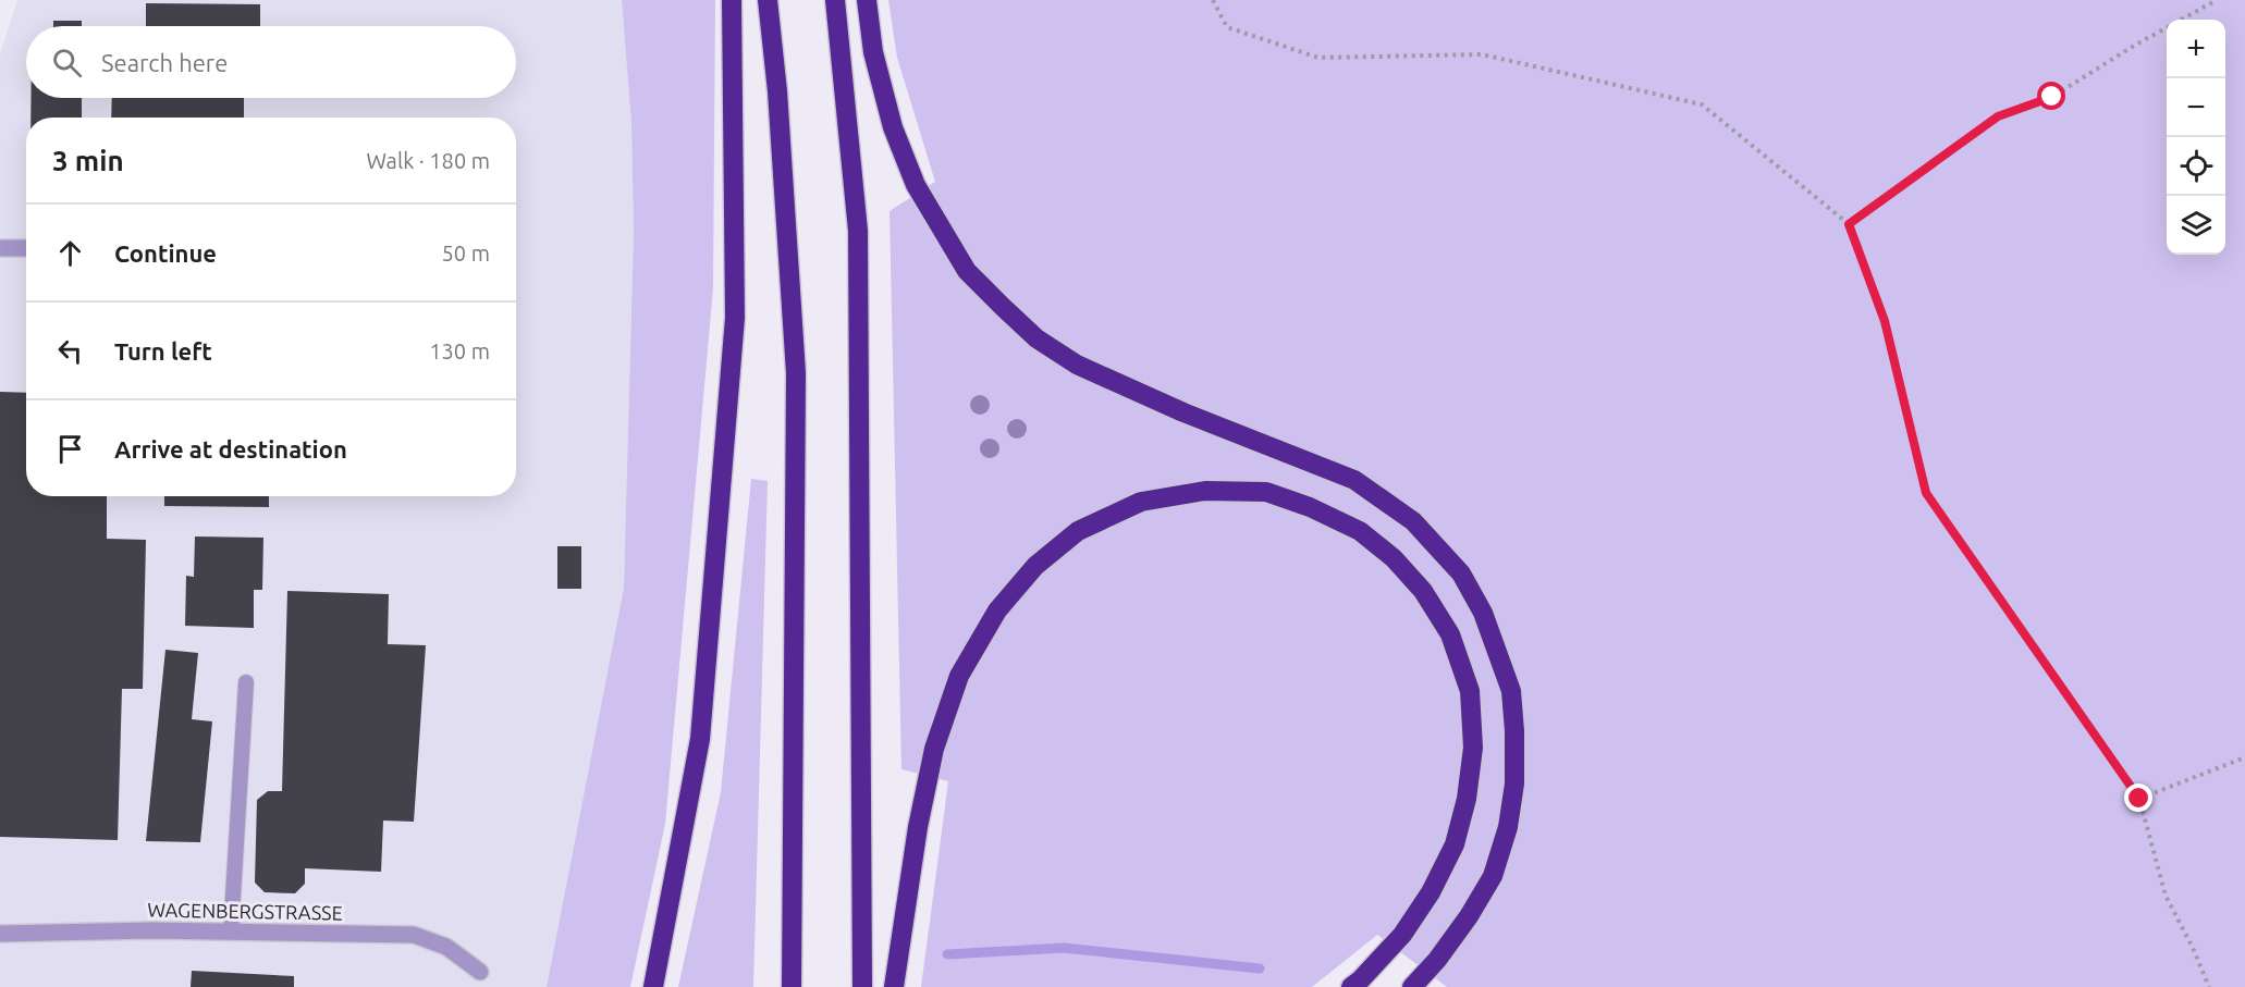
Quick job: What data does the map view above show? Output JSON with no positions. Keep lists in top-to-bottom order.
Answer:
{
  "streets": {
    "street": ["WAGENBERGSTRASSE"]
  },
  "page": {
    "map_buttons": ["+", "−"],
    "search": "Search here",
    "heading": ["3 min", "Walk · 180 m"],
    "list": [
      ["Continue", "50 m"],
      ["Turn left", "130 m"],
      "Arrive at destination"
    ]
  }
}
